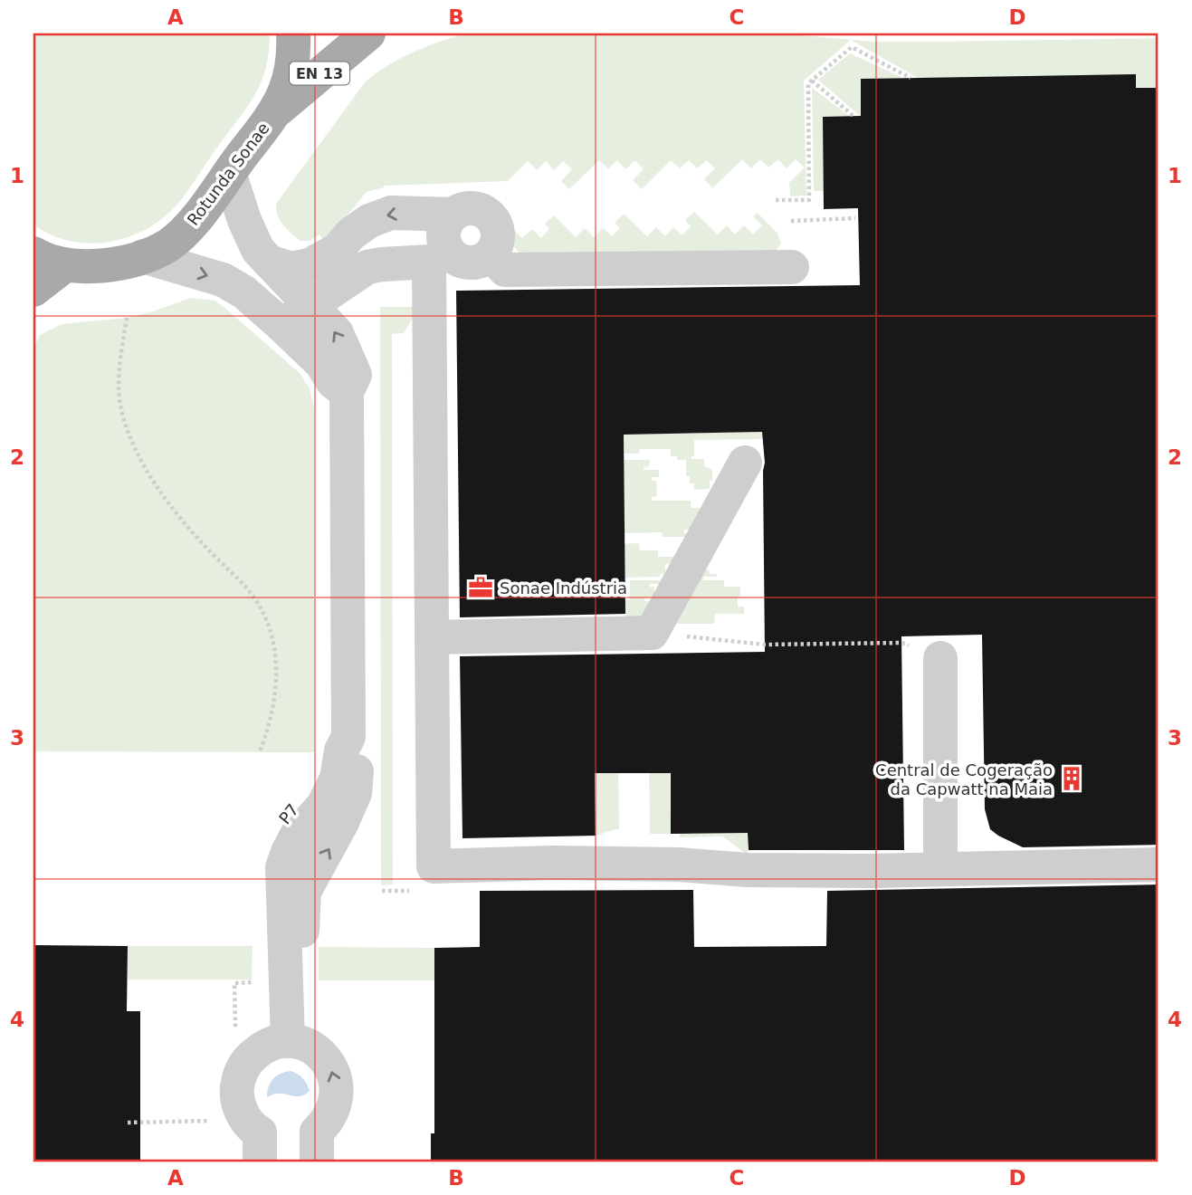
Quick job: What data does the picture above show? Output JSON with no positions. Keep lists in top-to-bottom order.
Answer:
{
  "streets": {
    "main road": ["EN 13", "Rotunda Sonae"]
  },
  "crossings": [
    ["EN 13", "Rotunda Sonae"]
  ],
  "places": {
    "office": ["Sonae Indústria"],
    "building": ["Central de Cogeração da Capwatt na Maia"]
  },
  "grid": {
    "columns": [
      "A",
      "B",
      "C",
      "D"
    ],
    "rows": [
      "1",
      "2",
      "3",
      "4"
    ]
  }
}
